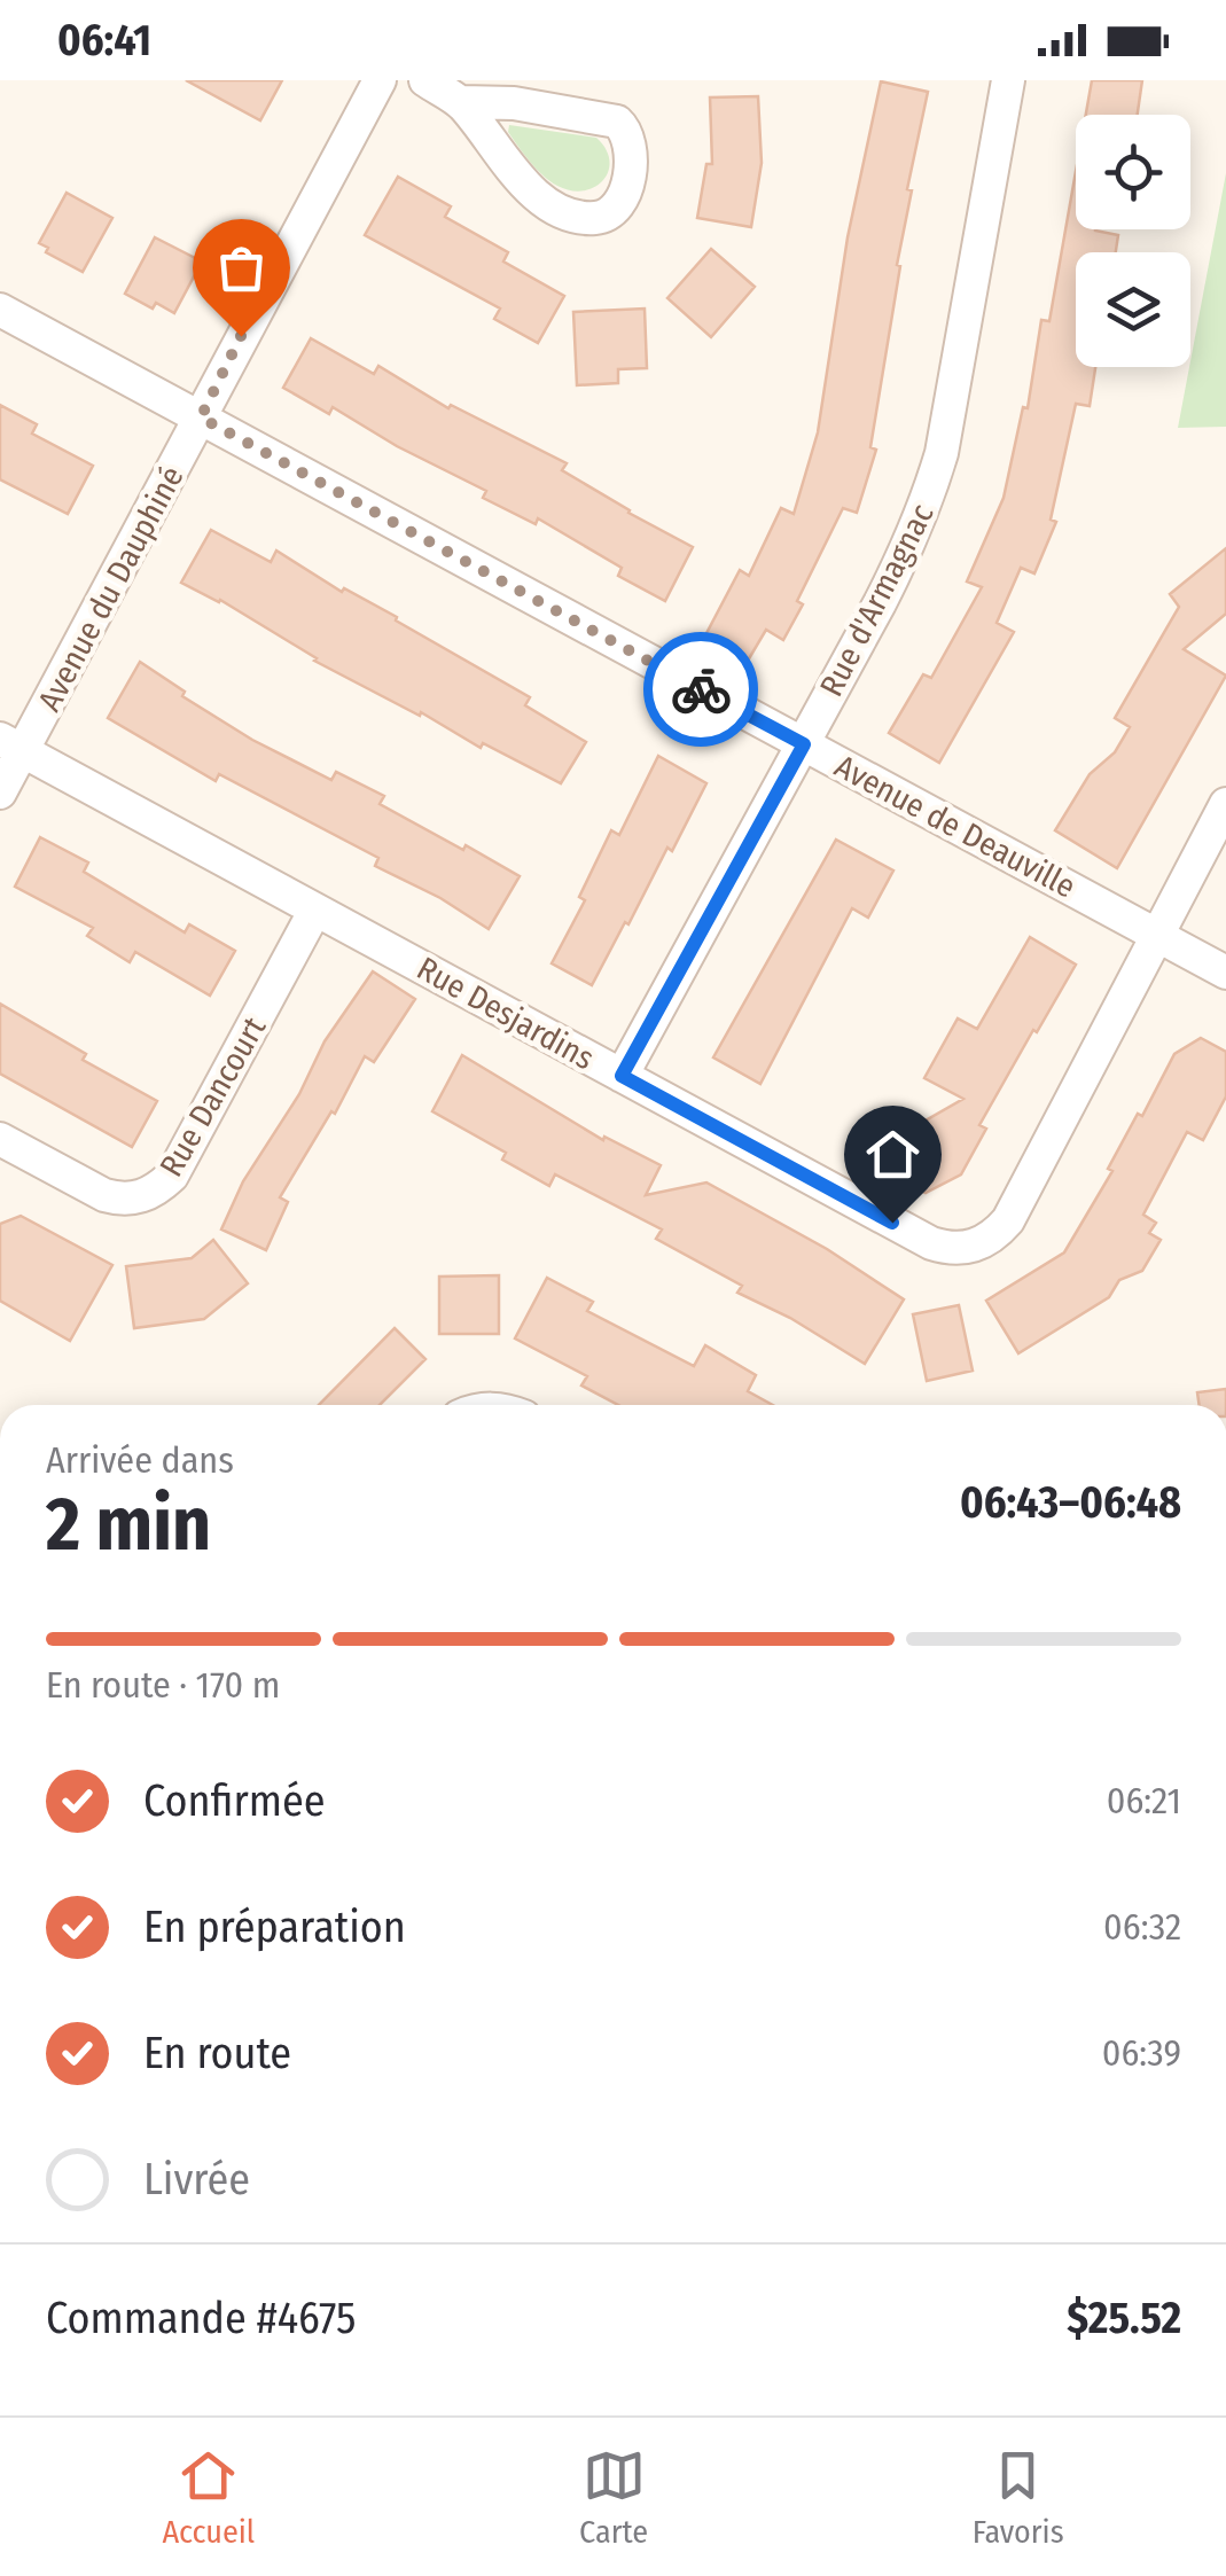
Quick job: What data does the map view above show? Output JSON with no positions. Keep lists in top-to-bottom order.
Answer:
{
  "streets": {
    "street": [
      "Avenue du Dauphiné",
      "Rue d'Armagnac",
      "Avenue de Deauville",
      "Rue Desjardins",
      "Rue Dancourt"
    ]
  },
  "crossings": [
    ["Avenue du Dauphiné", "Avenue de Deauville"],
    ["Avenue du Dauphiné", "Rue Desjardins"],
    ["Rue d'Armagnac", "Avenue de Deauville"],
    ["Rue d'Armagnac", "Rue Desjardins"],
    ["Avenue de Deauville", "Rue Desjardins"],
    ["Rue Desjardins", "Rue Dancourt"]
  ],
  "page": {
    "status": "06:41",
    "heading": ["2 min", "Arrivée dans", "06:43–06:48"],
    "panel": ["Commande #4675", "$25.52"],
    "bar": "En route · 170 m",
    "list": [
      ["Confirmée", "06:21"],
      ["En préparation", "06:32"],
      ["En route", "06:39"],
      "Livrée"
    ],
    "tabs": ["Accueil", "Carte", "Favoris"]
  }
}
